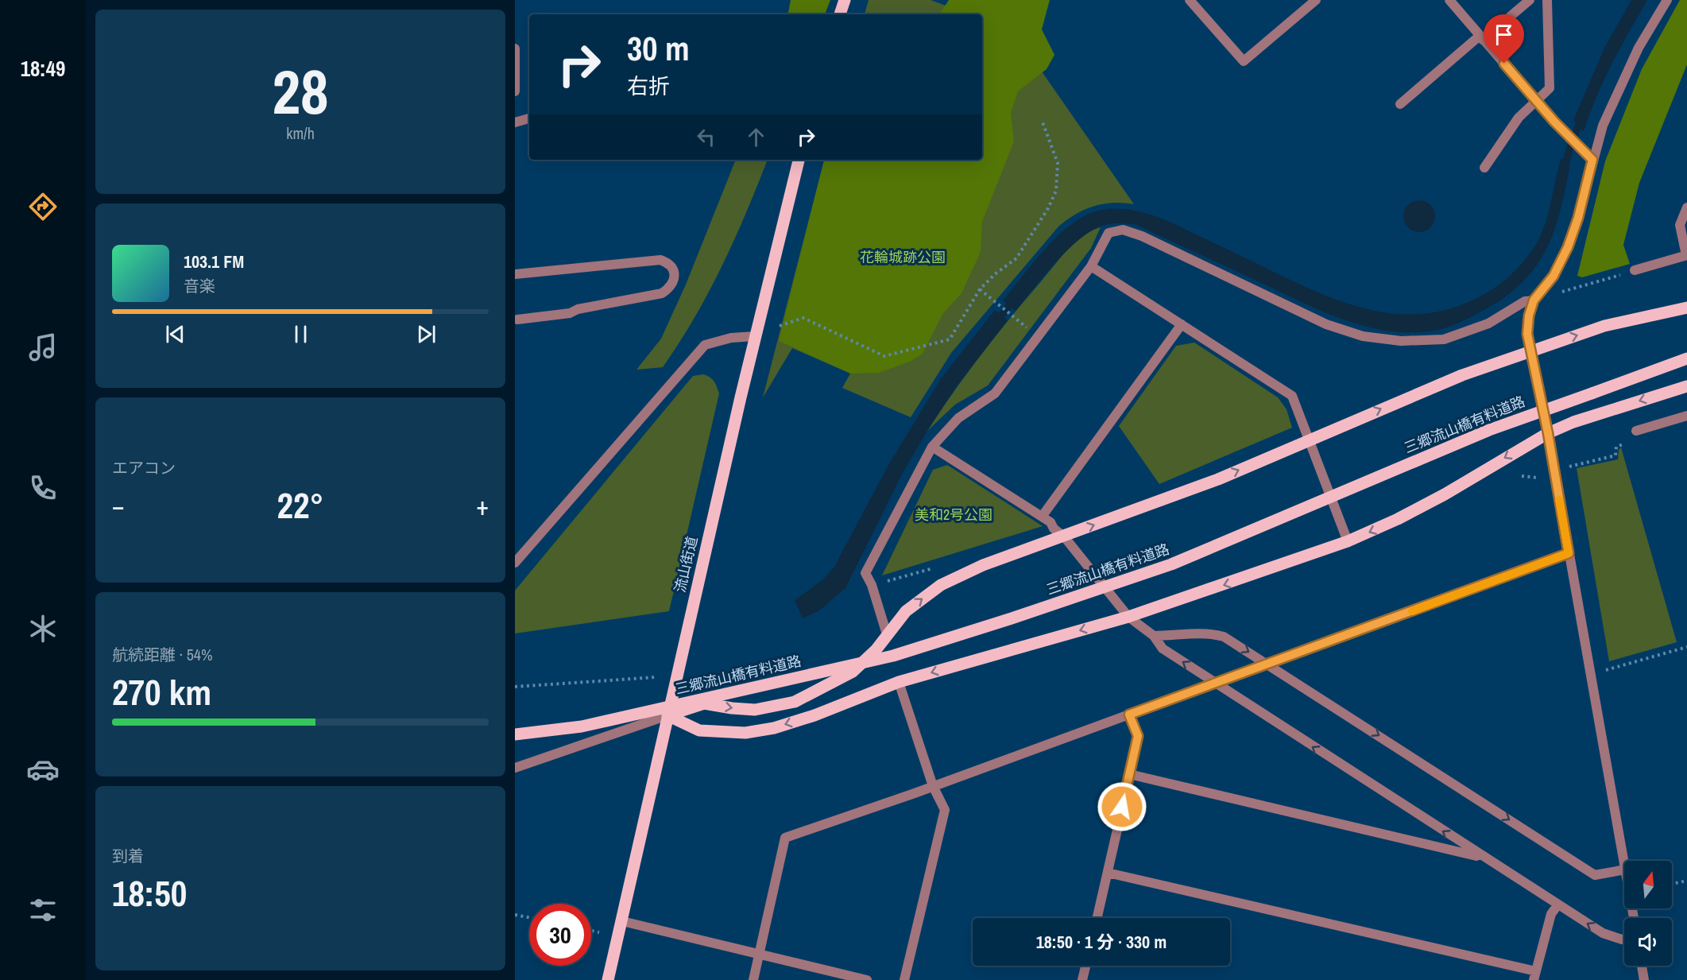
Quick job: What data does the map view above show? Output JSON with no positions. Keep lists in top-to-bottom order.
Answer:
{
  "streets": {
    "main road": ["三郷流山橋有料道路", "流山街道"]
  },
  "parks": ["花輪城跡公園", "美和2号公園"],
  "north": "top",
  "page": {
    "tabs": "18:49",
    "tile": [
      ["28", "km/h"],
      "エアコン",
      ["航続距離 · 54%", "270 km"],
      ["到着", "18:50"]
    ],
    "turn": ["30 m", "右折"],
    "song": ["103.1 FM", "音楽"],
    "heat": ["−", "22°", "+"],
    "limit": "30",
    "trip": "18:50 · 1 分 · 330 m"
  }
}
